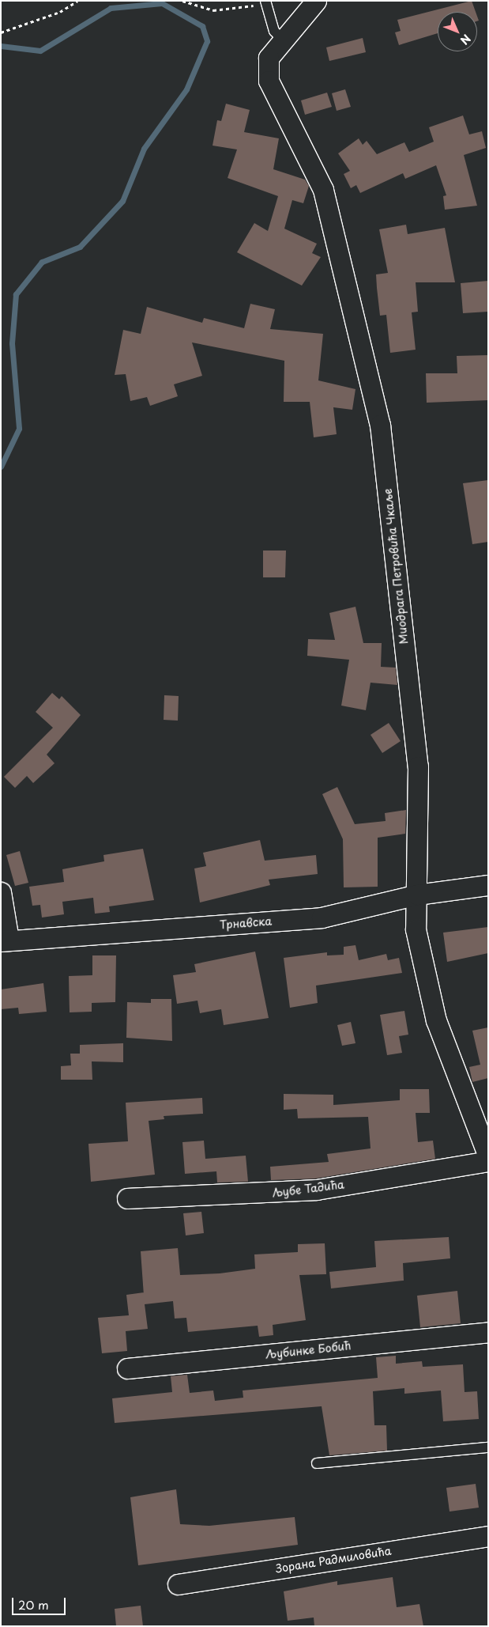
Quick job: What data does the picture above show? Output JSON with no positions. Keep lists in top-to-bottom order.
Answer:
{
  "streets": {
    "street": [
      "Миодрага Петровића Чкаље",
      "Трнавска",
      "Љубе Тадића",
      "Љубинке Бобић",
      "Зорана Радмиловића"
    ]
  },
  "crossings": [
    ["Миодрага Петровића Чкаље", "Трнавска"]
  ],
  "scale_bar": "20 m",
  "north": "bottom right"
}
